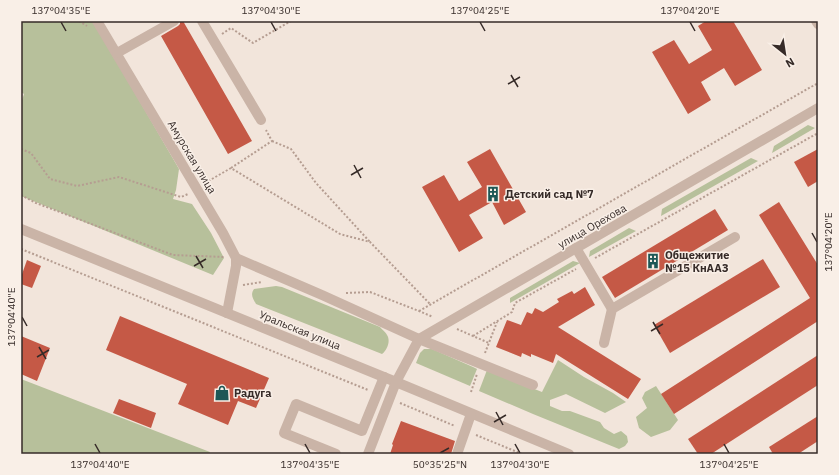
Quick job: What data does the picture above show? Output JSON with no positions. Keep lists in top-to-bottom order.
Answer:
{
  "streets": {
    "street": ["Амурская улица", "улица Орехова", "Уральская улица"]
  },
  "places": {
    "building": ["Детский сад №7", "Общежитие №15 КнААЗ"],
    "shop": ["Радуга"]
  },
  "north": "bottom right",
  "coordinates": [
    "137°04'35\"E",
    "137°04'30\"E",
    "137°04'25\"E",
    "137°04'20\"E",
    "137°04'40\"E",
    "50°35'25\"N"
  ]
}
